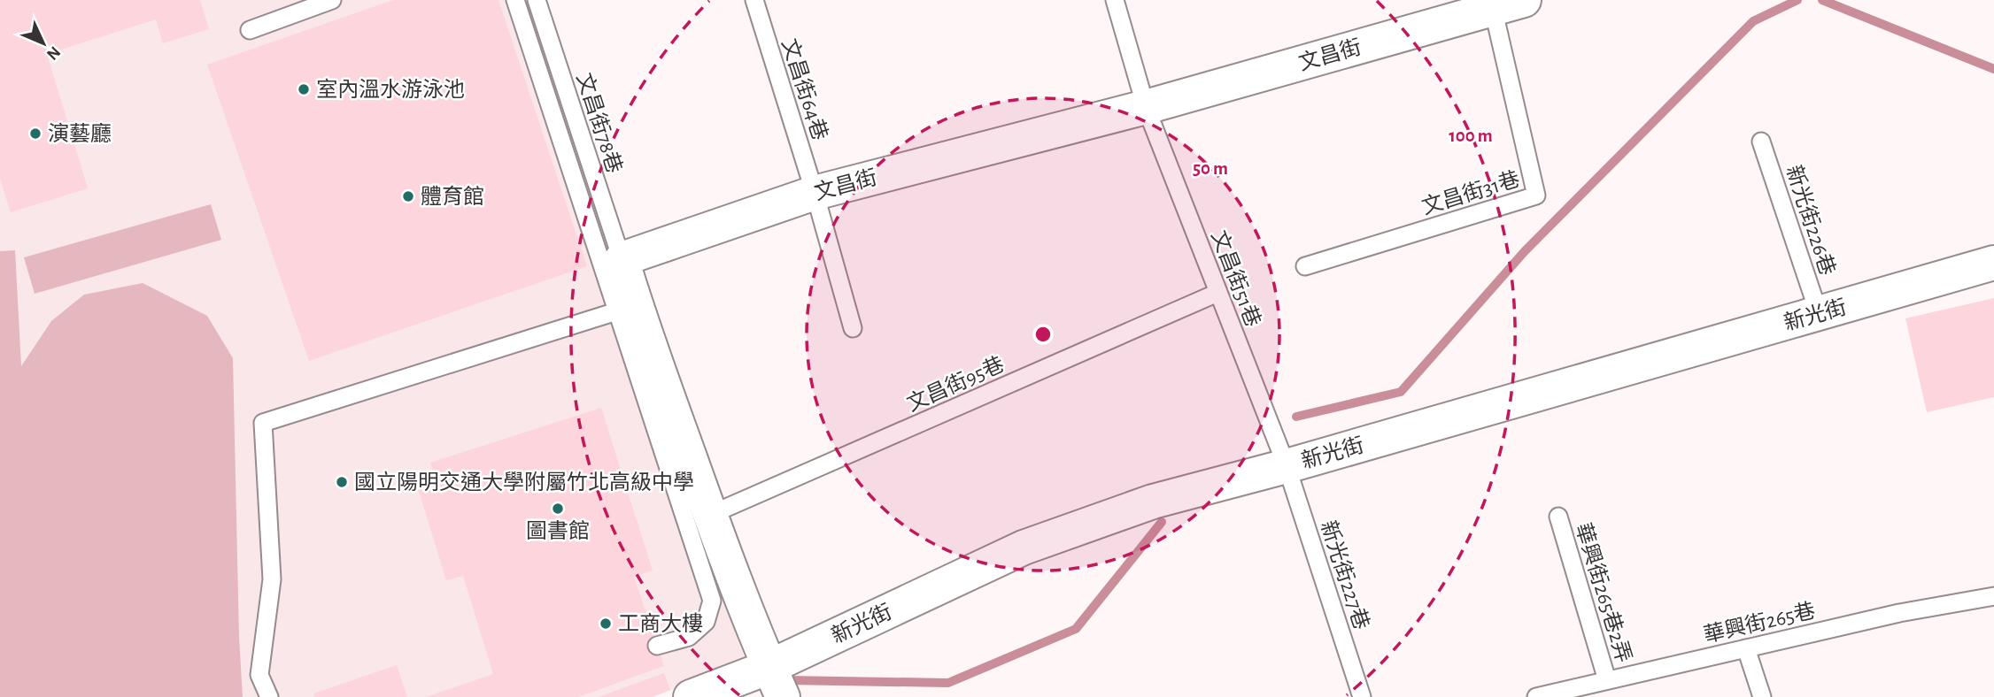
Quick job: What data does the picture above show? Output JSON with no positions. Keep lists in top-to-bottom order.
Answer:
{
  "streets": {
    "street": ["文昌街", "新光街"],
    "lane": [
      "文昌街64巷",
      "文昌街78巷",
      "文昌街31巷",
      "新光街226巷",
      "文昌街51巷",
      "文昌街95巷",
      "新光街227巷",
      "華興街265巷2弄",
      "華興街265巷"
    ]
  },
  "crossings": [
    ["文昌街", "文昌街64巷"],
    ["文昌街", "文昌街78巷"],
    ["文昌街", "文昌街31巷"],
    ["文昌街", "文昌街51巷"],
    ["新光街226巷", "新光街"],
    ["文昌街51巷", "新光街"],
    ["文昌街51巷", "文昌街95巷"],
    ["文昌街51巷", "新光街227巷"],
    ["新光街", "新光街227巷"],
    ["華興街265巷2弄", "華興街265巷"]
  ],
  "places": [
    "室內溫水游泳池",
    "演藝廳",
    "體育館",
    "國立陽明交通大學附屬竹北高級中學",
    "圖書館",
    "工商大樓"
  ],
  "north": "bottom right",
  "rings": ["100 m", "50 m"]
}
